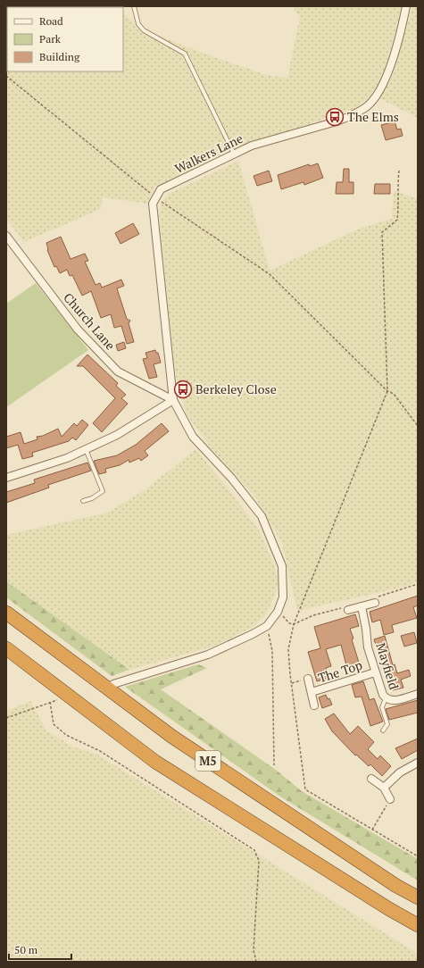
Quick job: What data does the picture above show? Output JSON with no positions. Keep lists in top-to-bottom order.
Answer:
{
  "streets": {
    "highway": ["M5"],
    "street": [
      "Walkers Lane",
      "Church Lane",
      "Mayfield",
      "The Top"
    ]
  },
  "crossings": [
    ["Mayfield", "The Top"]
  ],
  "places": {
    "bus stop": ["The Elms", "Berkeley Close"]
  },
  "legend": ["Road", "Park", "Building"],
  "scale_bar": "50 m"
}
